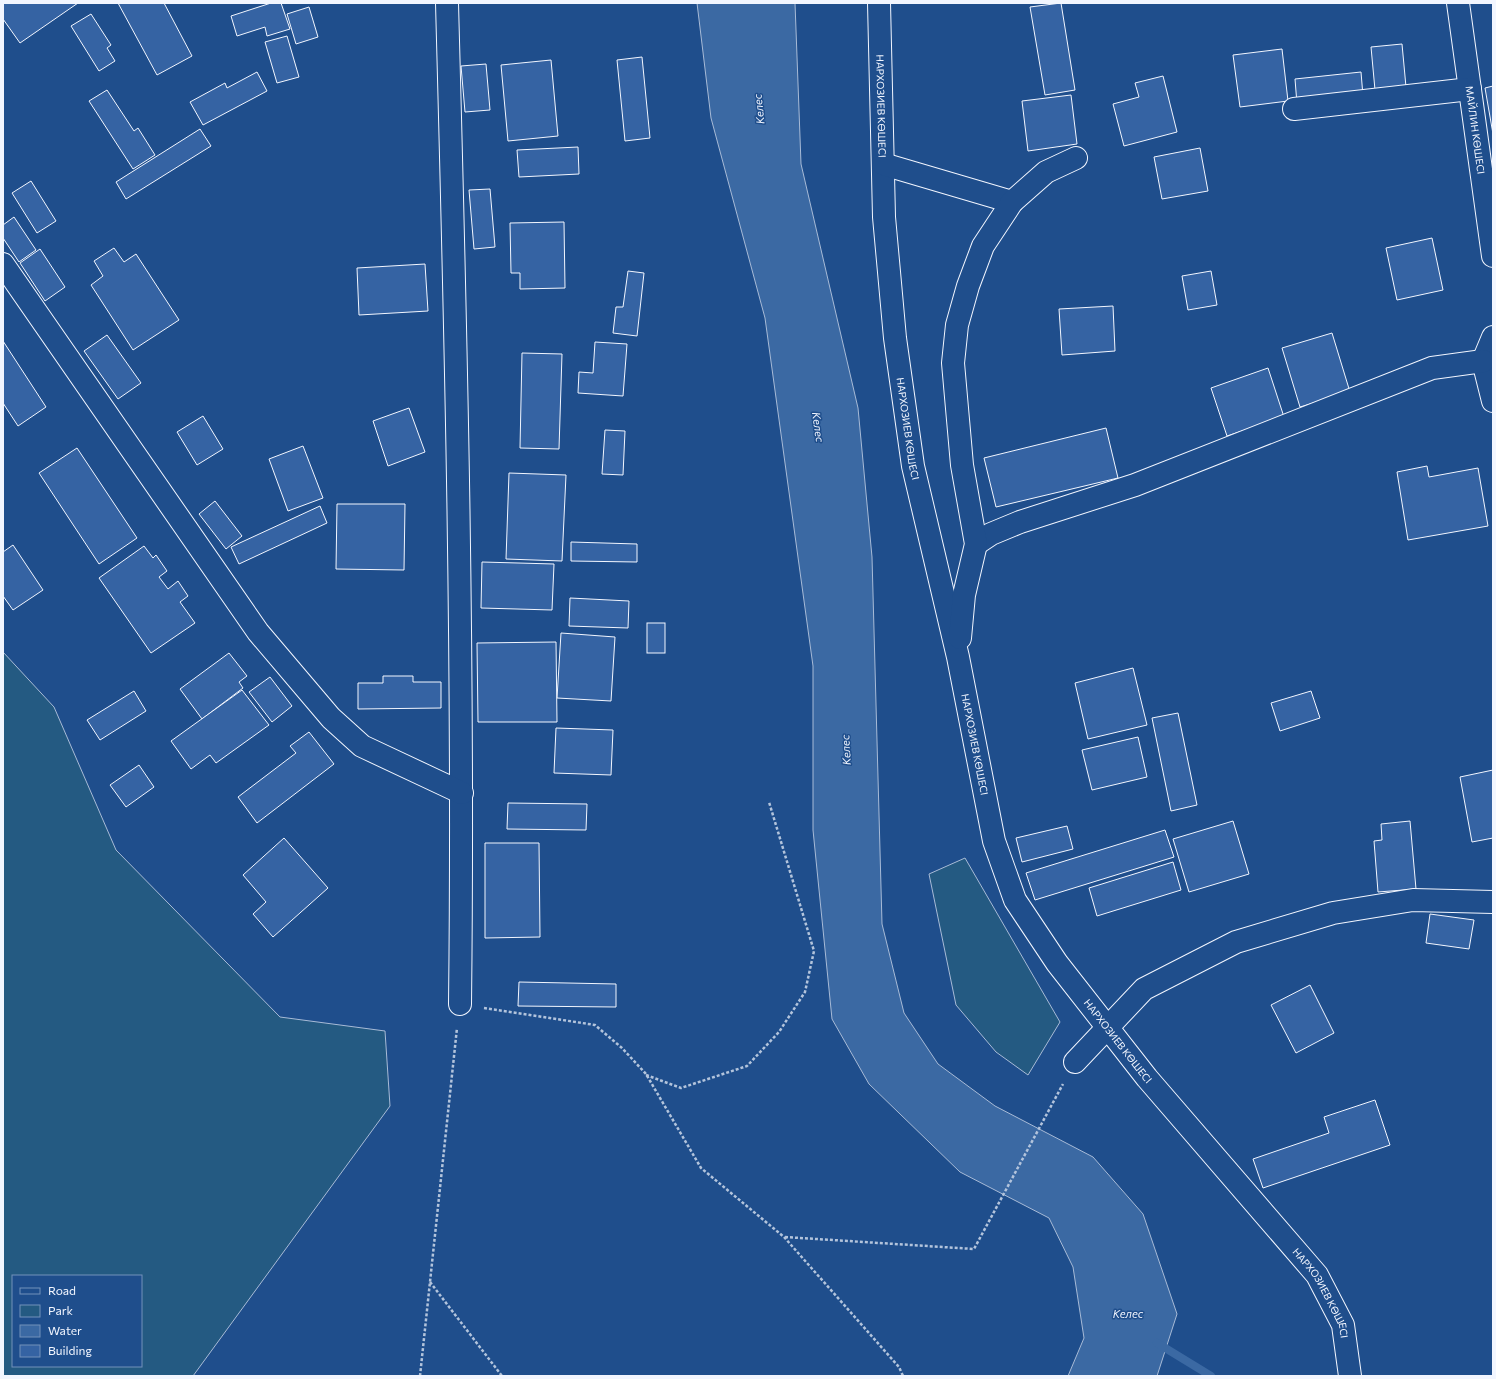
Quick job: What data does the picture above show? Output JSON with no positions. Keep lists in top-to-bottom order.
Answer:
{
  "streets": {
    "street": ["НАРХОЗИЕВ КӨШЕСІ", "МАЙЛИН КӨШЕСІ"]
  },
  "water": ["Келес"],
  "legend": [
    "Road",
    "Park",
    "Water",
    "Building"
  ]
}
